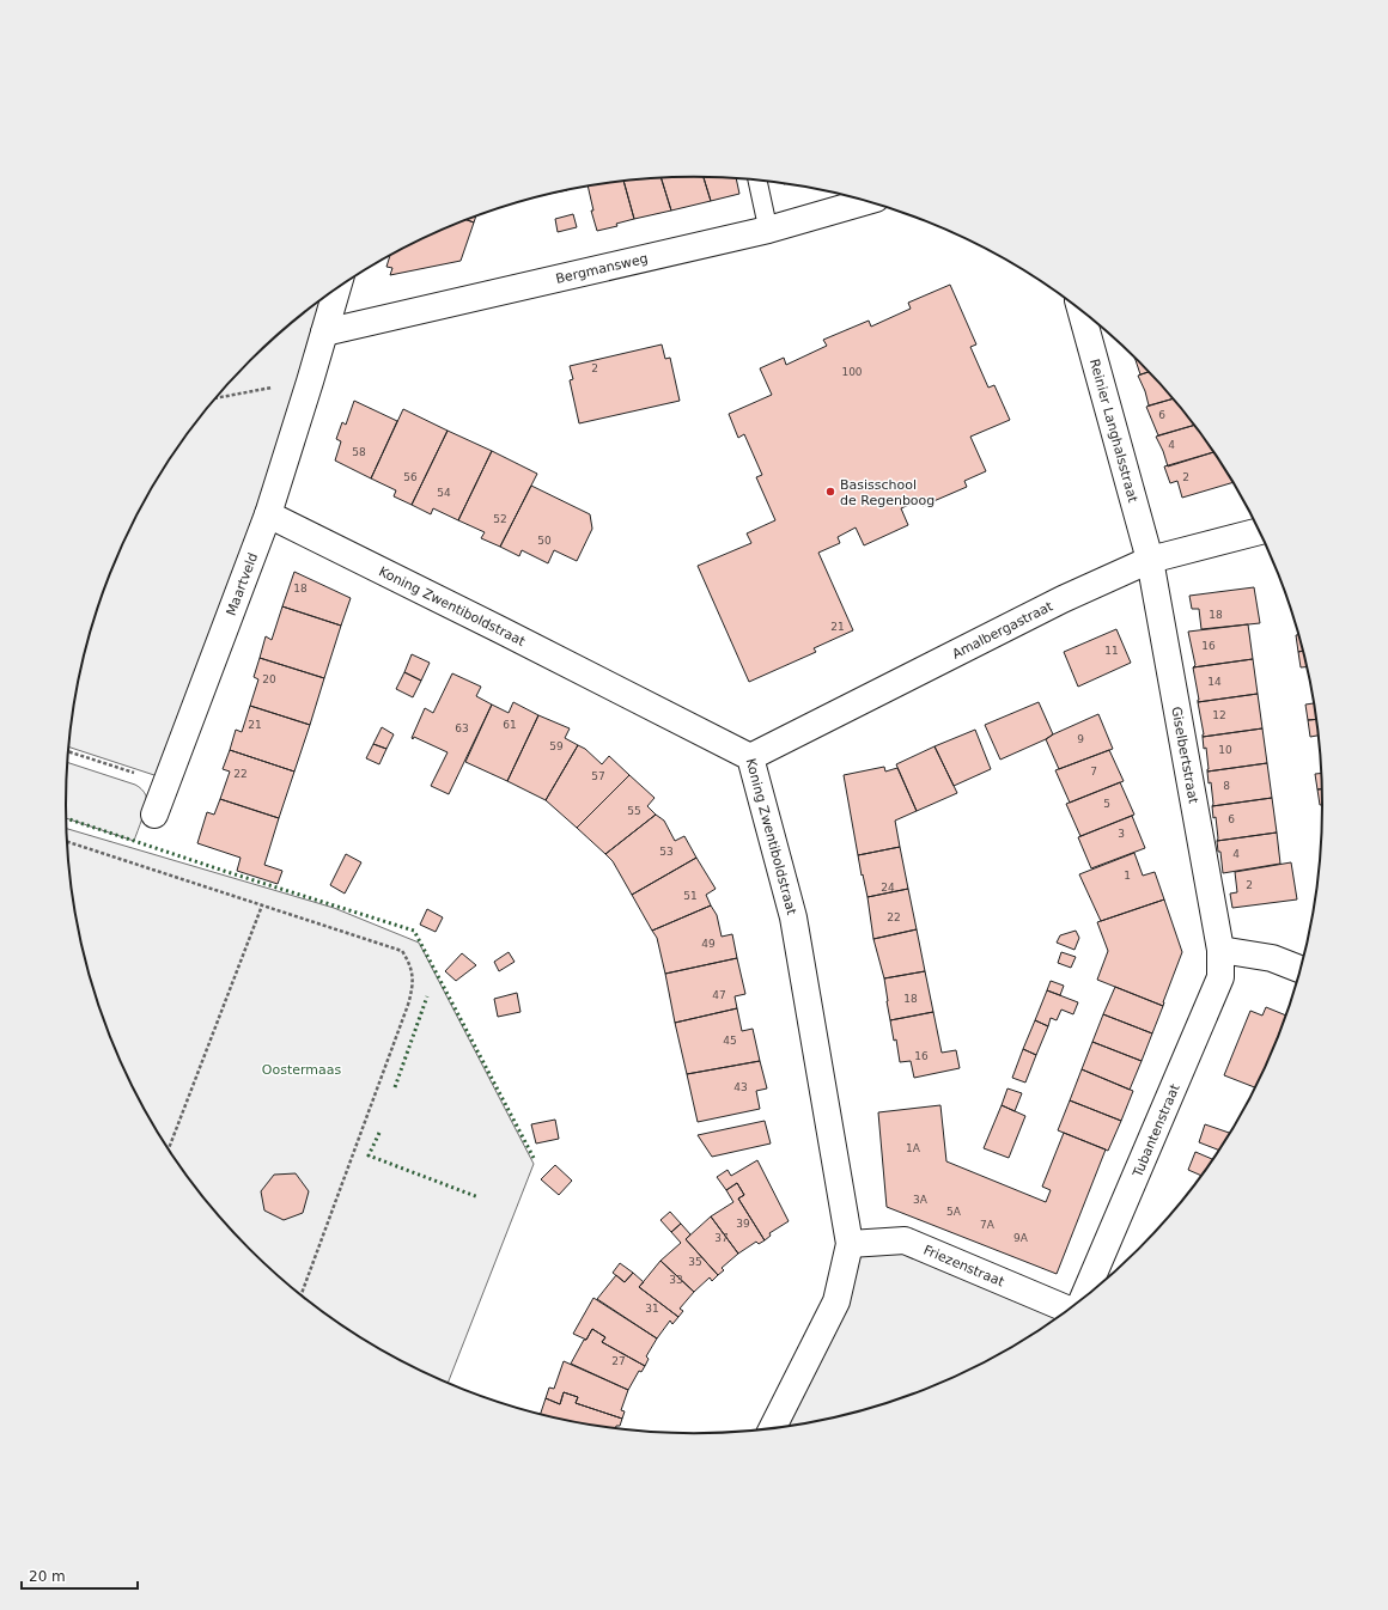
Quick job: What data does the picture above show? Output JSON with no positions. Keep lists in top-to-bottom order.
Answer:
{
  "streets": {
    "street": [
      "Bergmansweg",
      "Reinier Langhalsstraat",
      "Maartveld",
      "Koning Zwentiboldstraat",
      "Amalbergastraat",
      "Giselbertstraat",
      "Tubantenstraat",
      "Friezenstraat"
    ]
  },
  "crossings": [
    ["Bergmansweg", "Maartveld"],
    ["Reinier Langhalsstraat", "Amalbergastraat"],
    ["Reinier Langhalsstraat", "Giselbertstraat"],
    ["Maartveld", "Koning Zwentiboldstraat"],
    ["Koning Zwentiboldstraat", "Amalbergastraat"],
    ["Koning Zwentiboldstraat", "Friezenstraat"],
    ["Amalbergastraat", "Giselbertstraat"],
    ["Giselbertstraat", "Tubantenstraat"]
  ],
  "parks": ["Oostermaas"],
  "places": ["Basisschool de Regenboog"],
  "house_numbers": [
    "2",
    "100",
    "6",
    "4",
    "58",
    "56",
    "2",
    "54",
    "52",
    "50",
    "18",
    "18",
    "21",
    "16",
    "11",
    "20",
    "14",
    "12",
    "21",
    "61",
    "63",
    "9",
    "59",
    "10",
    "7",
    "22",
    "57",
    "8",
    "5",
    "55",
    "6",
    "3",
    "53",
    "4",
    "1",
    "2",
    "24",
    "51",
    "22",
    "49",
    "47",
    "18",
    "45",
    "16",
    "43",
    "1A",
    "3A",
    "5A",
    "39",
    "7A",
    "37",
    "9A",
    "35",
    "33",
    "31",
    "27"
  ],
  "scale_bar": "20 m"
}
